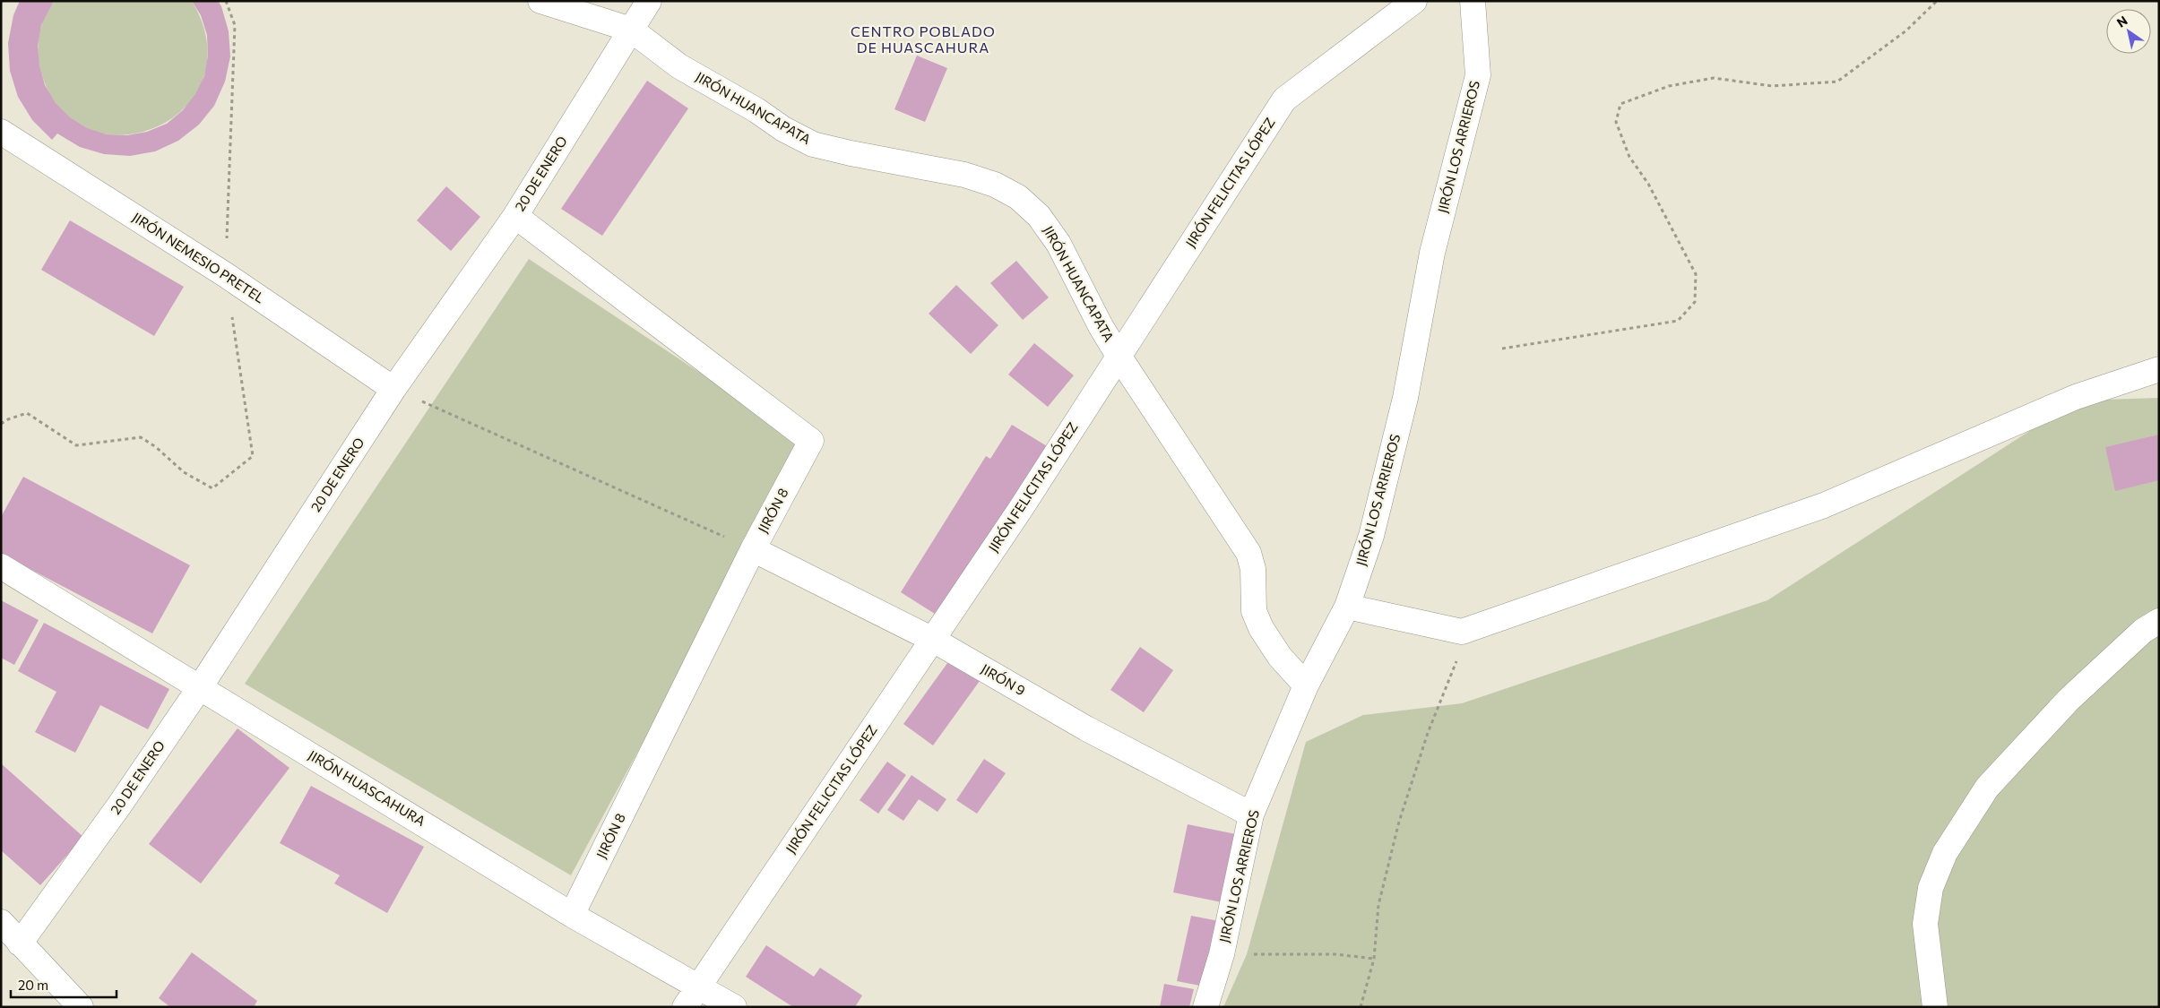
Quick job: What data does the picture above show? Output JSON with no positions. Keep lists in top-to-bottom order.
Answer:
{
  "streets": {
    "main road": [
      "JIRÓN HUANCAPATA",
      "JIRÓN LOS ARRIEROS",
      "20 DE ENERO",
      "JIRÓN FELICITAS LÓPEZ",
      "JIRÓN NEMESIO PRETEL",
      "JIRÓN 8",
      "JIRÓN 9",
      "JIRÓN HUASCAHURA"
    ]
  },
  "crossings": [
    ["JIRÓN HUANCAPATA", "JIRÓN LOS ARRIEROS"],
    ["JIRÓN HUANCAPATA", "20 DE ENERO"],
    ["JIRÓN HUANCAPATA", "JIRÓN FELICITAS LÓPEZ"],
    ["JIRÓN LOS ARRIEROS", "JIRÓN 9"],
    ["20 DE ENERO", "JIRÓN NEMESIO PRETEL"],
    ["20 DE ENERO", "JIRÓN 8"],
    ["20 DE ENERO", "JIRÓN HUASCAHURA"],
    ["JIRÓN FELICITAS LÓPEZ", "JIRÓN 9"],
    ["JIRÓN FELICITAS LÓPEZ", "JIRÓN HUASCAHURA"],
    ["JIRÓN 8", "JIRÓN 9"],
    ["JIRÓN 8", "JIRÓN HUASCAHURA"]
  ],
  "districts": ["CENTRO POBLADO DE HUASCAHURA"],
  "scale_bar": "20 m",
  "north": "top left"
}
